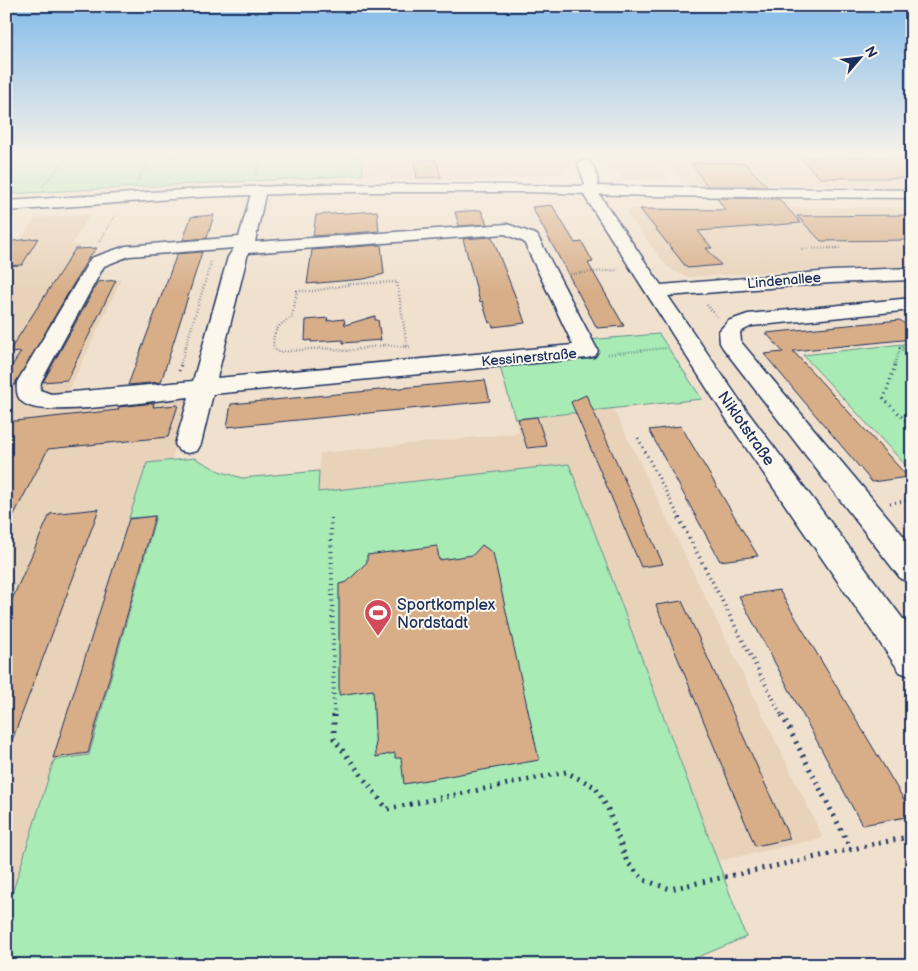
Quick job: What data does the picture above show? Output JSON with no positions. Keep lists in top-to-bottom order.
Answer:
{
  "streets": {
    "street": ["Lindenallee", "Kessinerstraße", "Niklotstraße"]
  },
  "crossings": [
    ["Lindenallee", "Niklotstraße"]
  ],
  "places": {
    "sports": ["Sportkomplex Nordstadt"]
  },
  "north": "top right"
}
